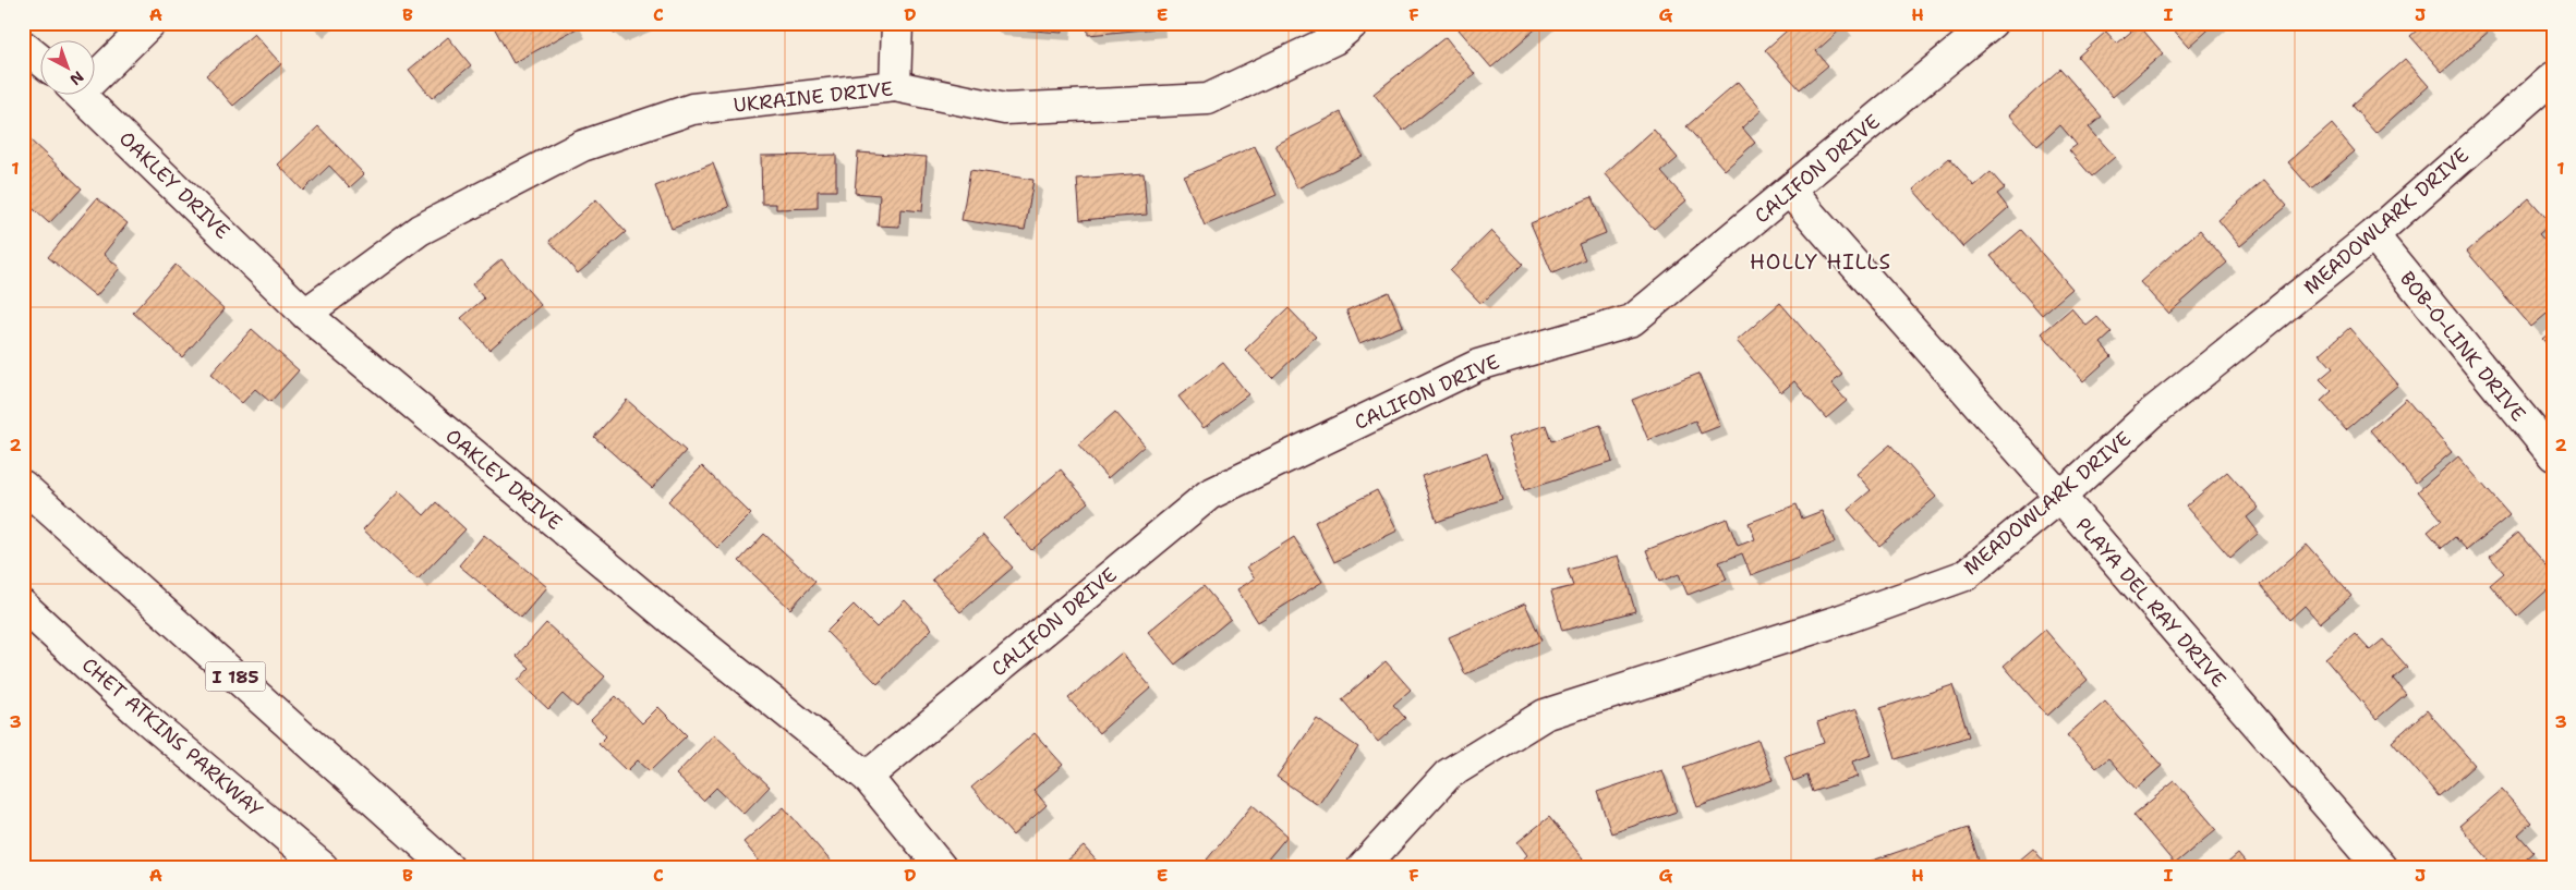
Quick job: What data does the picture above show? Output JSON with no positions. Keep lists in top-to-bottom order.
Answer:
{
  "streets": {
    "main road": [
      "UKRAINE DRIVE",
      "CALIFON DRIVE",
      "OAKLEY DRIVE",
      "MEADOWLARK DRIVE",
      "BOB-O-LINK DRIVE",
      "PLAYA DEL RAY DRIVE",
      "I 185",
      "CHET ATKINS PARKWAY"
    ]
  },
  "crossings": [
    ["UKRAINE DRIVE", "OAKLEY DRIVE"],
    ["CALIFON DRIVE", "OAKLEY DRIVE"],
    ["CALIFON DRIVE", "PLAYA DEL RAY DRIVE"],
    ["MEADOWLARK DRIVE", "BOB-O-LINK DRIVE"],
    ["MEADOWLARK DRIVE", "PLAYA DEL RAY DRIVE"]
  ],
  "districts": ["HOLLY HILLS"],
  "north": "bottom right",
  "grid": {
    "columns": [
      "A",
      "B",
      "C",
      "D",
      "E",
      "F",
      "G",
      "H",
      "I",
      "J"
    ],
    "rows": ["1", "2", "3"]
  }
}
